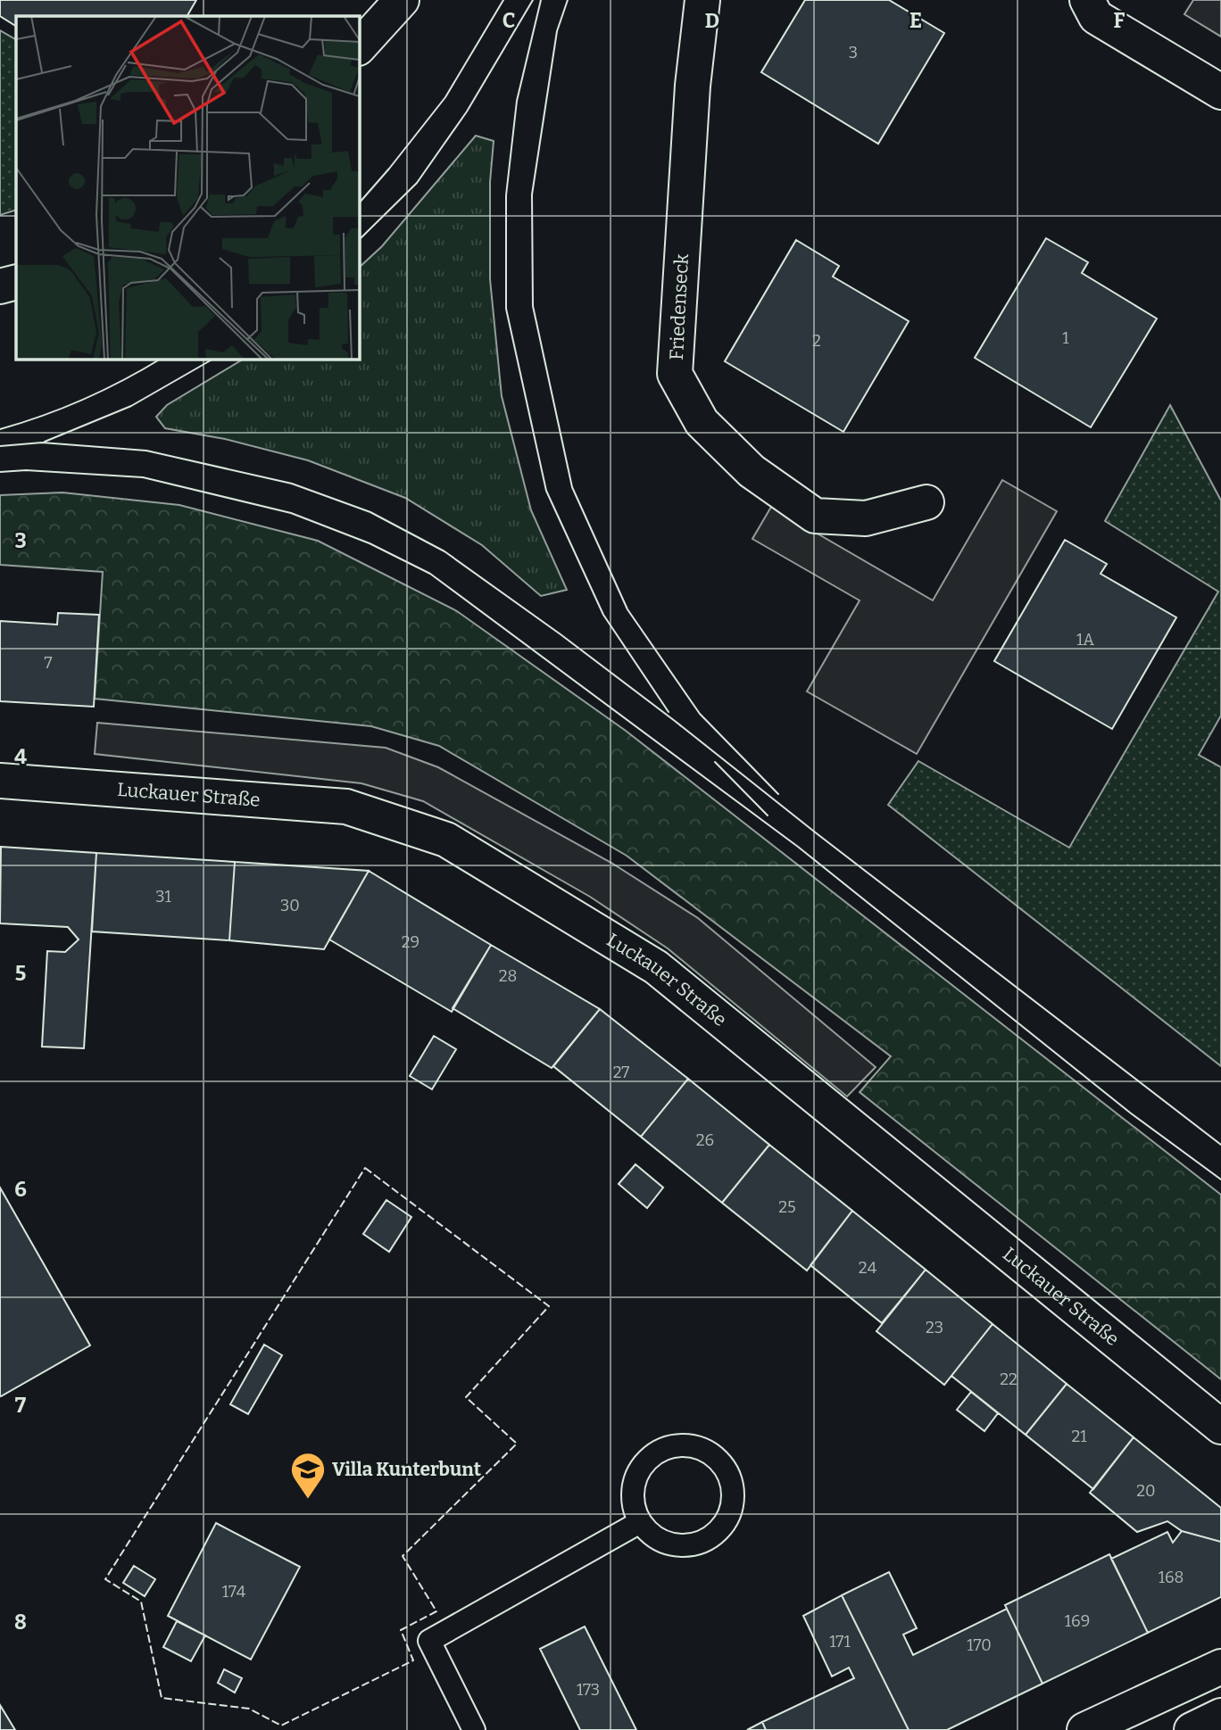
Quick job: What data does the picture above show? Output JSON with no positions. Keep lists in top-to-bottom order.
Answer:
{
  "streets": {
    "street": ["Friedenseck", "Luckauer Straße"]
  },
  "places": {
    "school or university": ["Villa Kunterbunt"]
  },
  "house_numbers": [
    "3",
    "1",
    "2",
    "1A",
    "7",
    "31",
    "30",
    "29",
    "28",
    "27",
    "26",
    "25",
    "24",
    "23",
    "22",
    "21",
    "20",
    "168",
    "174",
    "169",
    "171",
    "170",
    "173"
  ],
  "grid": {
    "columns": [
      "C",
      "D",
      "E",
      "F"
    ],
    "rows": [
      "3",
      "4",
      "5",
      "6",
      "7",
      "8"
    ]
  }
}
